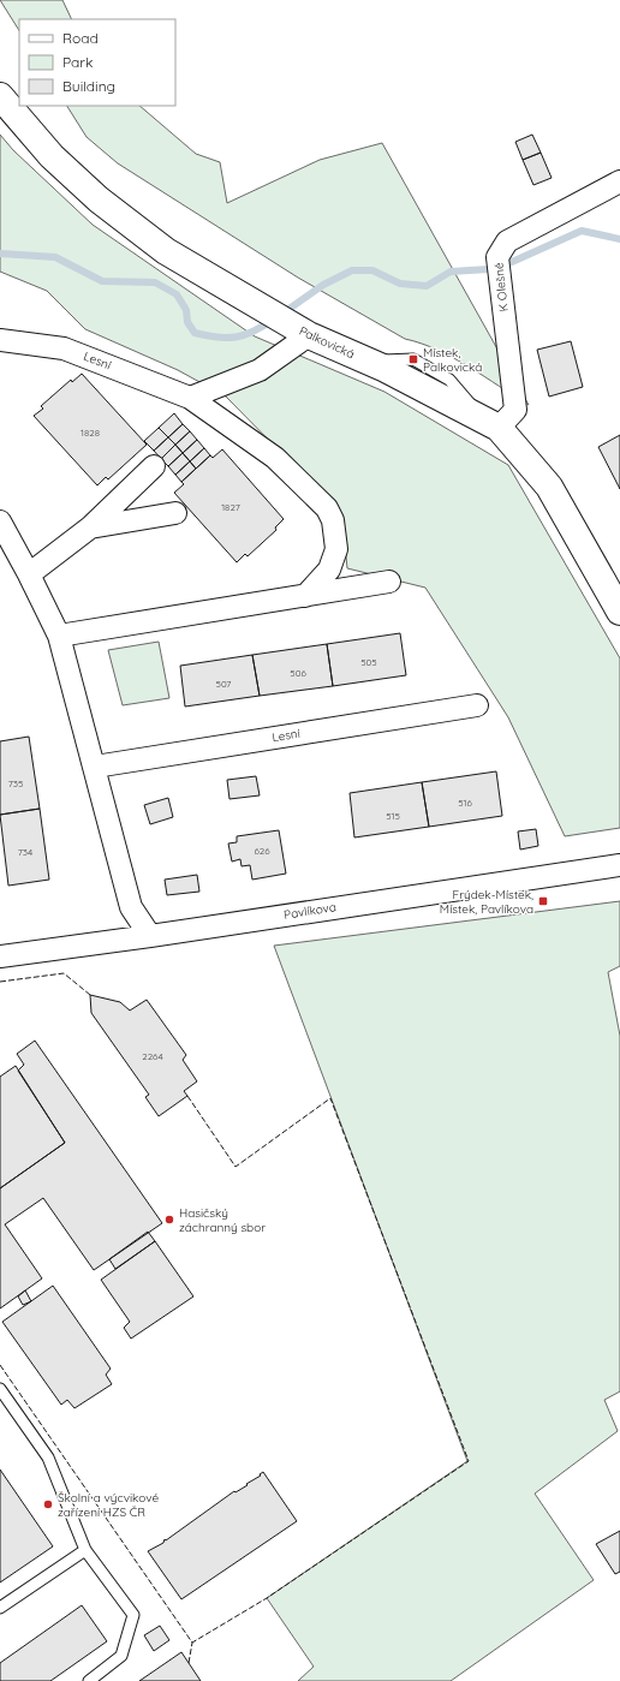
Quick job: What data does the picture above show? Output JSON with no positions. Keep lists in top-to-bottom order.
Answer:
{
  "streets": {
    "street": [
      "K Olešné",
      "Palkovická",
      "Lesní",
      "Pavlíkova"
    ]
  },
  "crossings": [
    ["K Olešné", "Palkovická"]
  ],
  "places": {
    "transit": ["Místek, Palkovická", "Frýdek-Místek, Místek, Pavlíkova"],
    "other": ["Hasičský záchranný sbor", "Školní a výcvikové zařízení HZS ČR"]
  },
  "house_numbers": [
    "1828",
    "1827",
    "505",
    "506",
    "507",
    "735",
    "516",
    "515",
    "626",
    "734",
    "2264"
  ],
  "legend": ["Road", "Park", "Building"]
}
